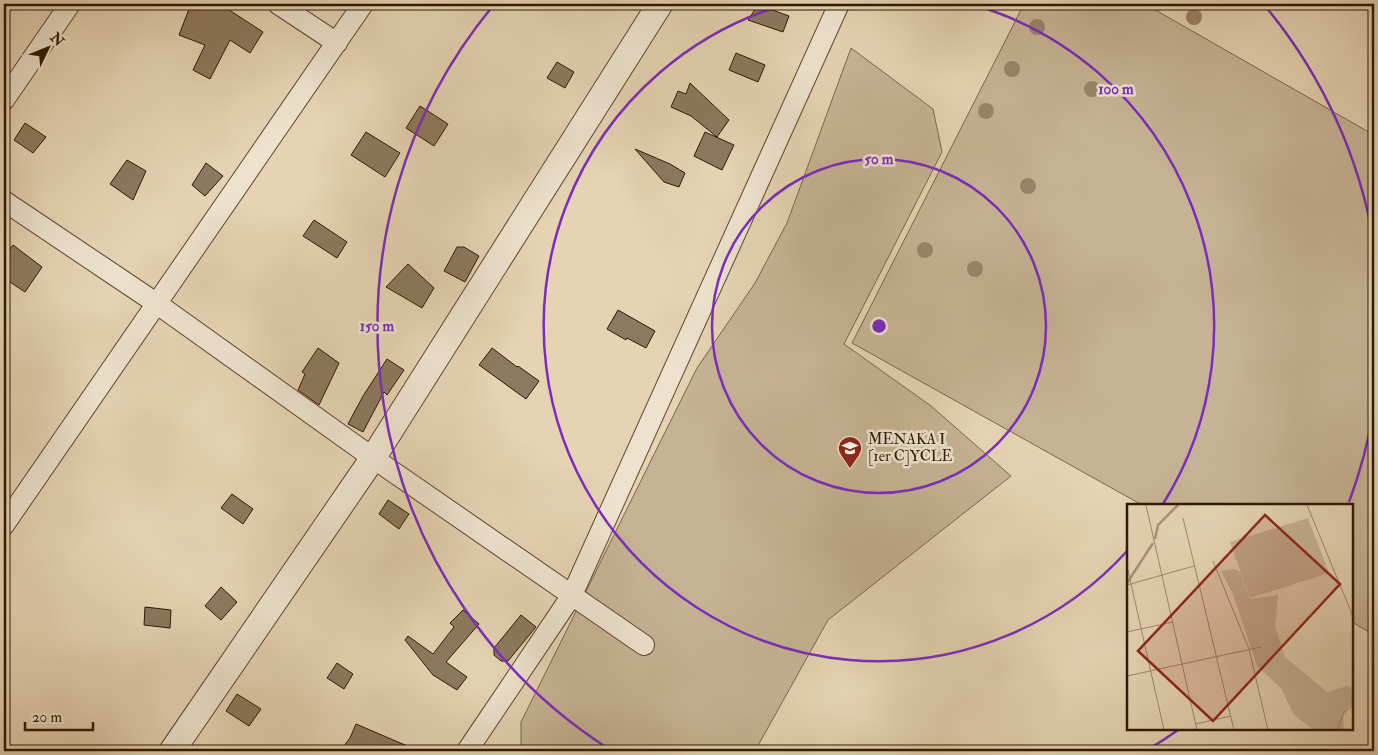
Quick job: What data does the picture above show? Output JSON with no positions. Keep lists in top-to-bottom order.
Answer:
{
  "places": {
    "school or university": ["MENAKA I [1er C]YCLE"]
  },
  "scale_bar": "20 m",
  "north": "top right",
  "rings": ["100 m", "50 m", "150 m"]
}
